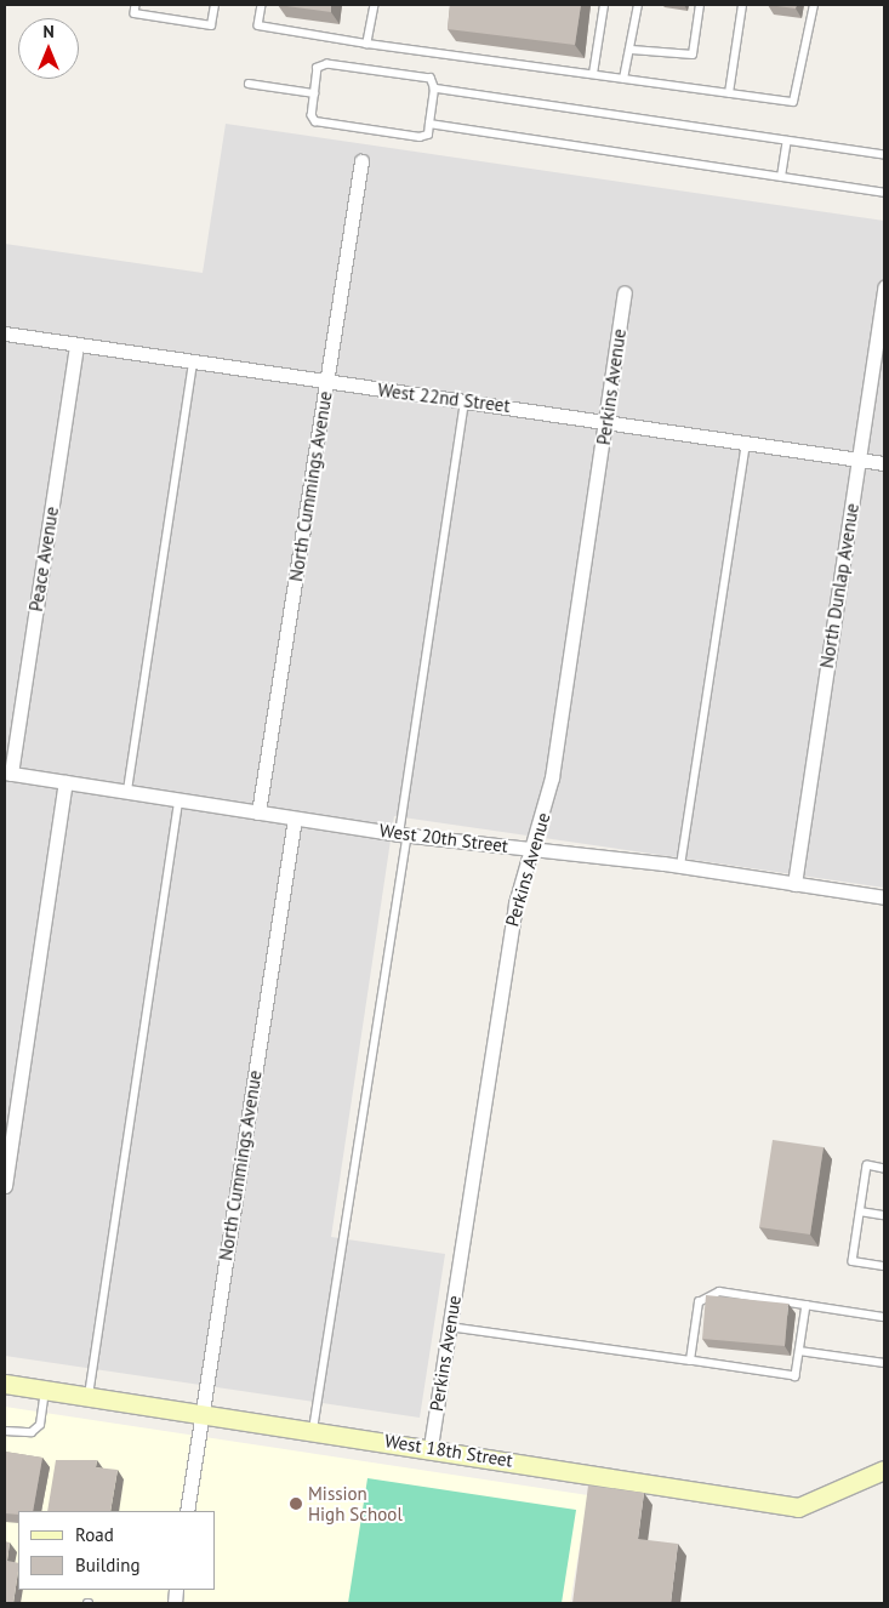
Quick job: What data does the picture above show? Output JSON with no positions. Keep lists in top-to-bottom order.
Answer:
{
  "streets": {
    "street": [
      "Perkins Avenue",
      "West 22nd Street",
      "North Cummings Avenue",
      "Peace Avenue",
      "North Dunlap Avenue",
      "West 20th Street",
      "West 18th Street"
    ]
  },
  "crossings": [
    ["Perkins Avenue", "West 22nd Street"],
    ["Perkins Avenue", "West 20th Street"],
    ["Perkins Avenue", "West 18th Street"],
    ["West 22nd Street", "North Cummings Avenue"],
    ["West 22nd Street", "Peace Avenue"],
    ["West 22nd Street", "North Dunlap Avenue"],
    ["North Cummings Avenue", "West 20th Street"],
    ["North Cummings Avenue", "West 18th Street"],
    ["Peace Avenue", "West 20th Street"],
    ["North Dunlap Avenue", "West 20th Street"]
  ],
  "places": ["Mission High School"],
  "legend": ["Road", "Building"],
  "north": "top"
}
